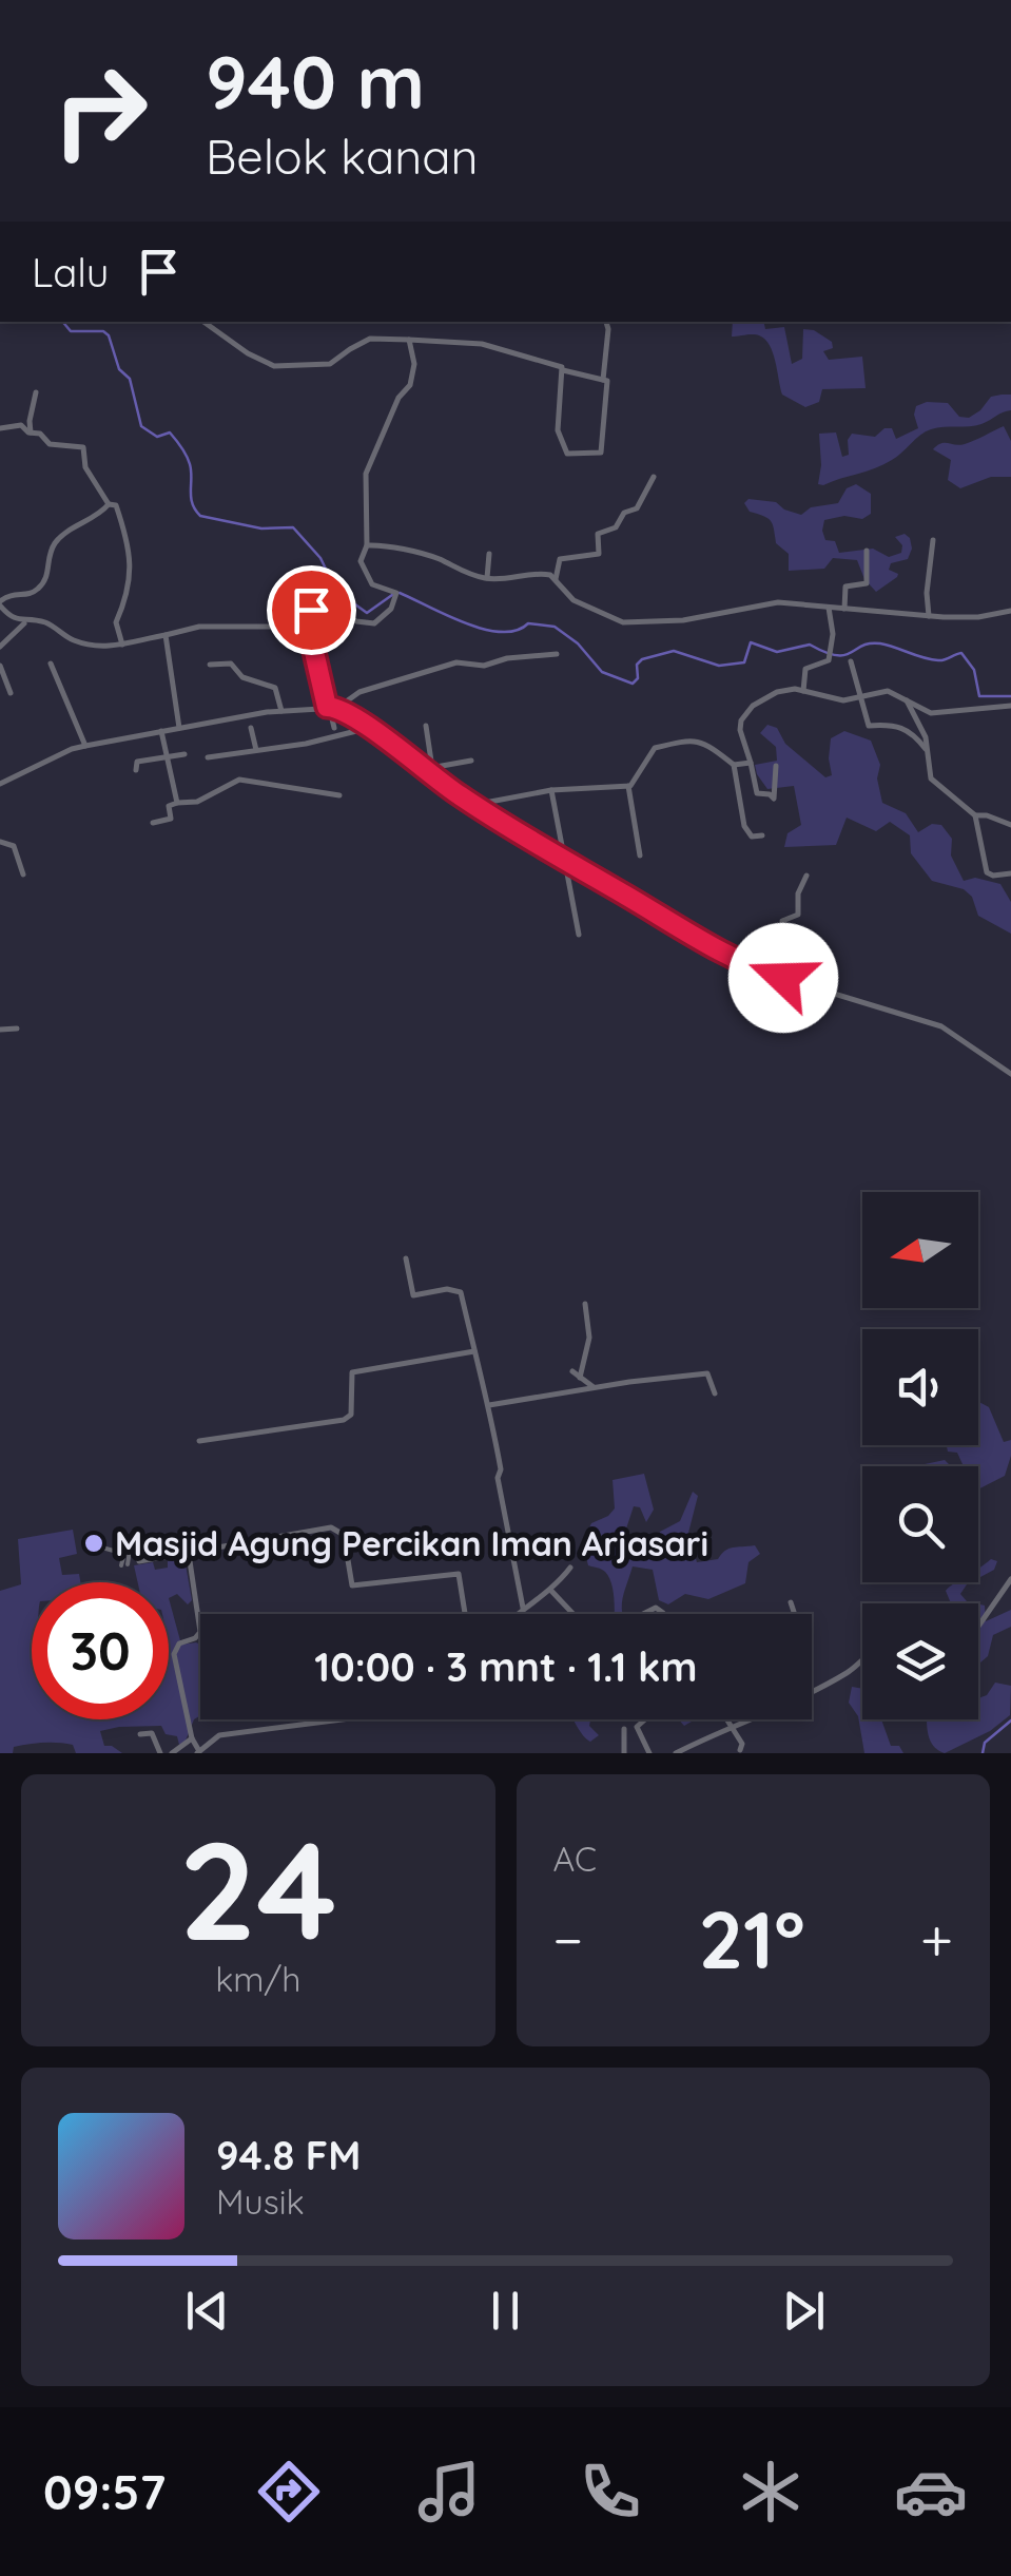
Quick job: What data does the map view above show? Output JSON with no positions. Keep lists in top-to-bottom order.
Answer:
{
  "places": ["Masjid Agung Percikan Iman Arjasari"],
  "north": "left",
  "page": {
    "turn": ["940 m", "Belok kanan"],
    "then": "Lalu",
    "limit": "30",
    "trip": "10:00 · 3 mnt · 1.1 km",
    "tile": [
      ["24", "km/h"],
      "AC"
    ],
    "heat": ["−", "21°", "+"],
    "song": ["94.8 FM", "Musik"],
    "tabs": "09:57"
  }
}
